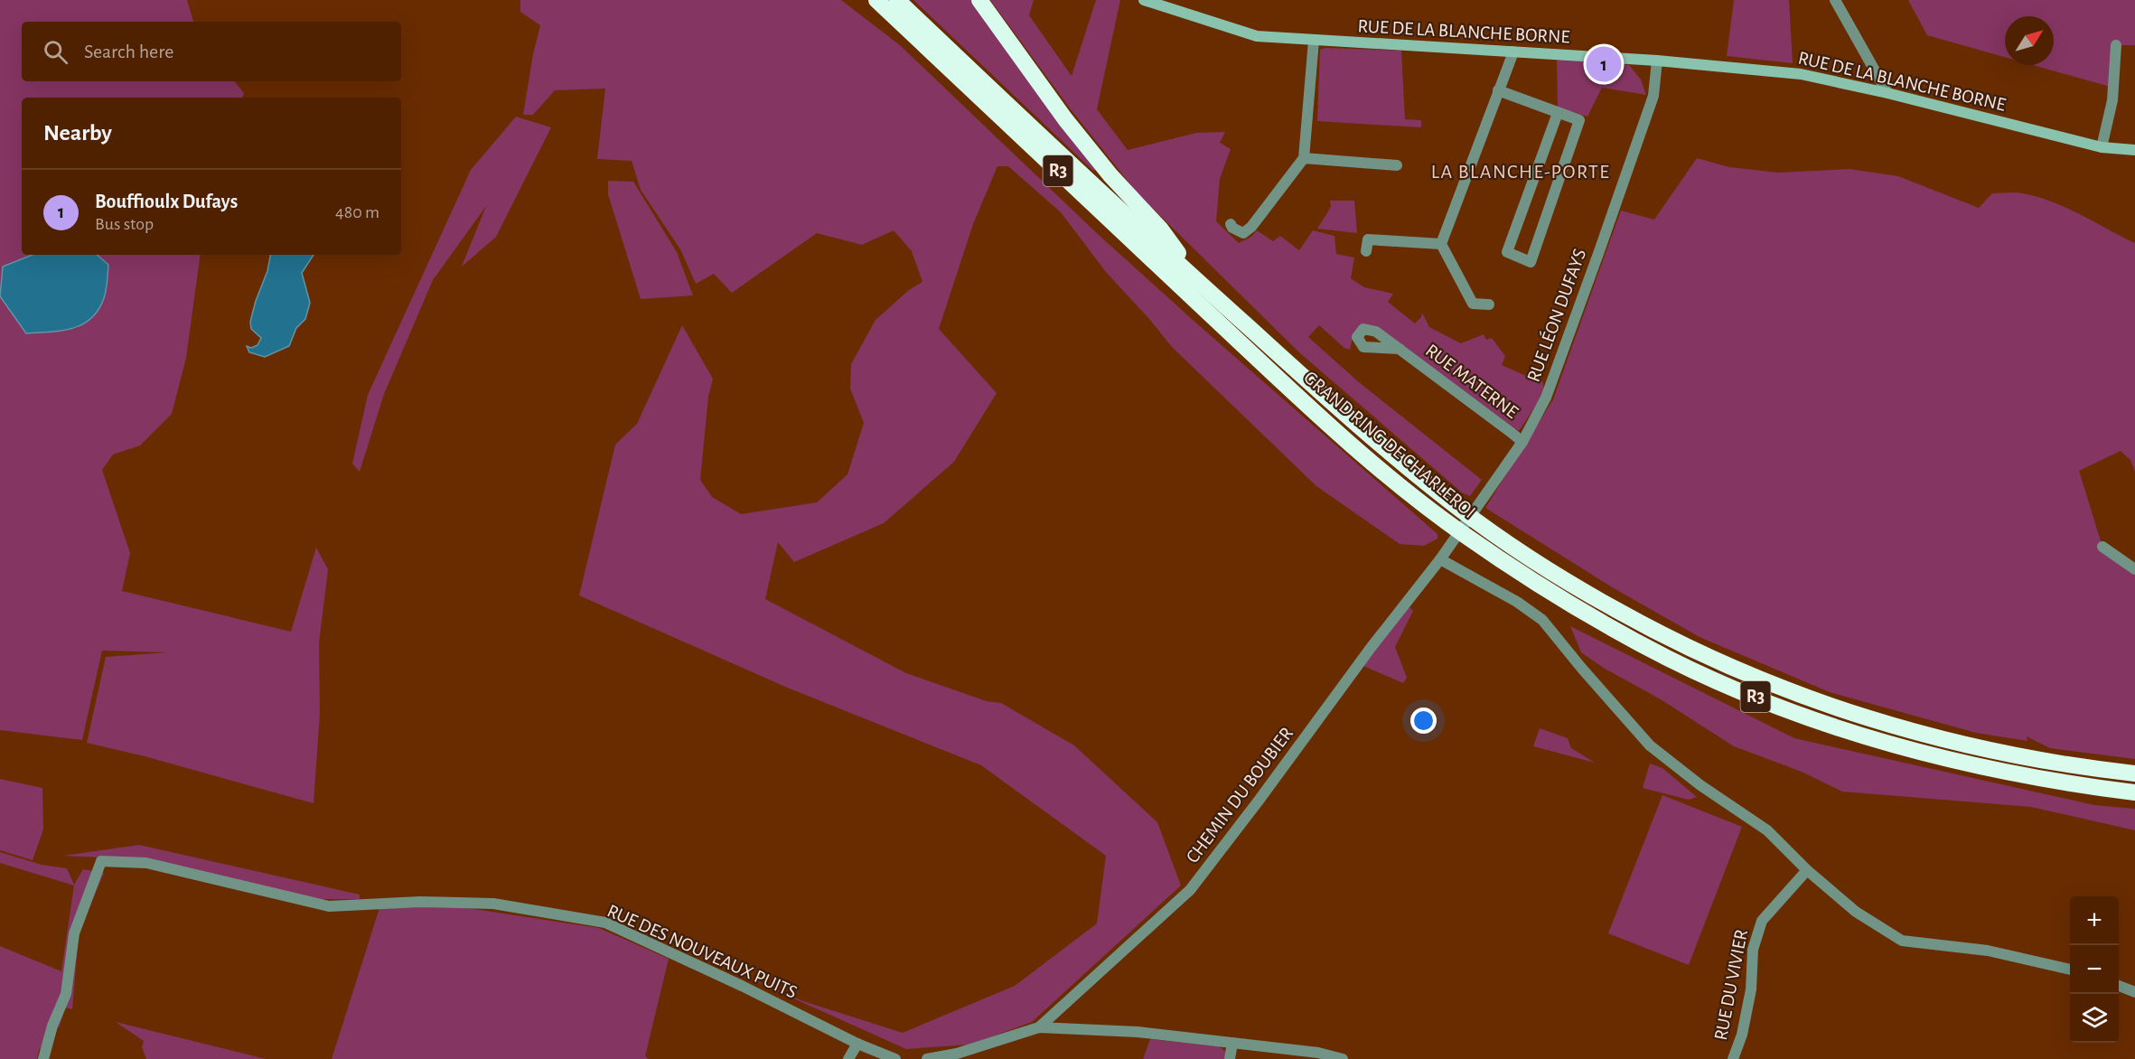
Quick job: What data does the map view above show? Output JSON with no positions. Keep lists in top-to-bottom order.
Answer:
{
  "streets": {
    "highway": ["R3", "GRAND RING DE CHARLEROI"],
    "street": [
      "RUE DE LA BLANCHE BORNE",
      "RUE LÉON DUFAYS",
      "RUE MATERNE",
      "CHEMIN DU BOUBIER",
      "RUE DES NOUVEAUX PUITS",
      "RUE DU VIVIER"
    ]
  },
  "crossings": [
    ["RUE DE LA BLANCHE BORNE", "RUE LÉON DUFAYS"],
    ["RUE LÉON DUFAYS", "RUE MATERNE"],
    ["RUE LÉON DUFAYS", "CHEMIN DU BOUBIER"]
  ],
  "districts": ["LA BLANCHE-PORTE"],
  "north": "top right",
  "page": {
    "search": "Search here",
    "pins": "1",
    "heading": "Nearby",
    "list": [
      {
        "mark": "1",
        "name": "Bouffioulx Dufays",
        "note": "Bus stop",
        "value": "480 m"
      }
    ],
    "map_buttons": ["+", "−"]
  }
}
